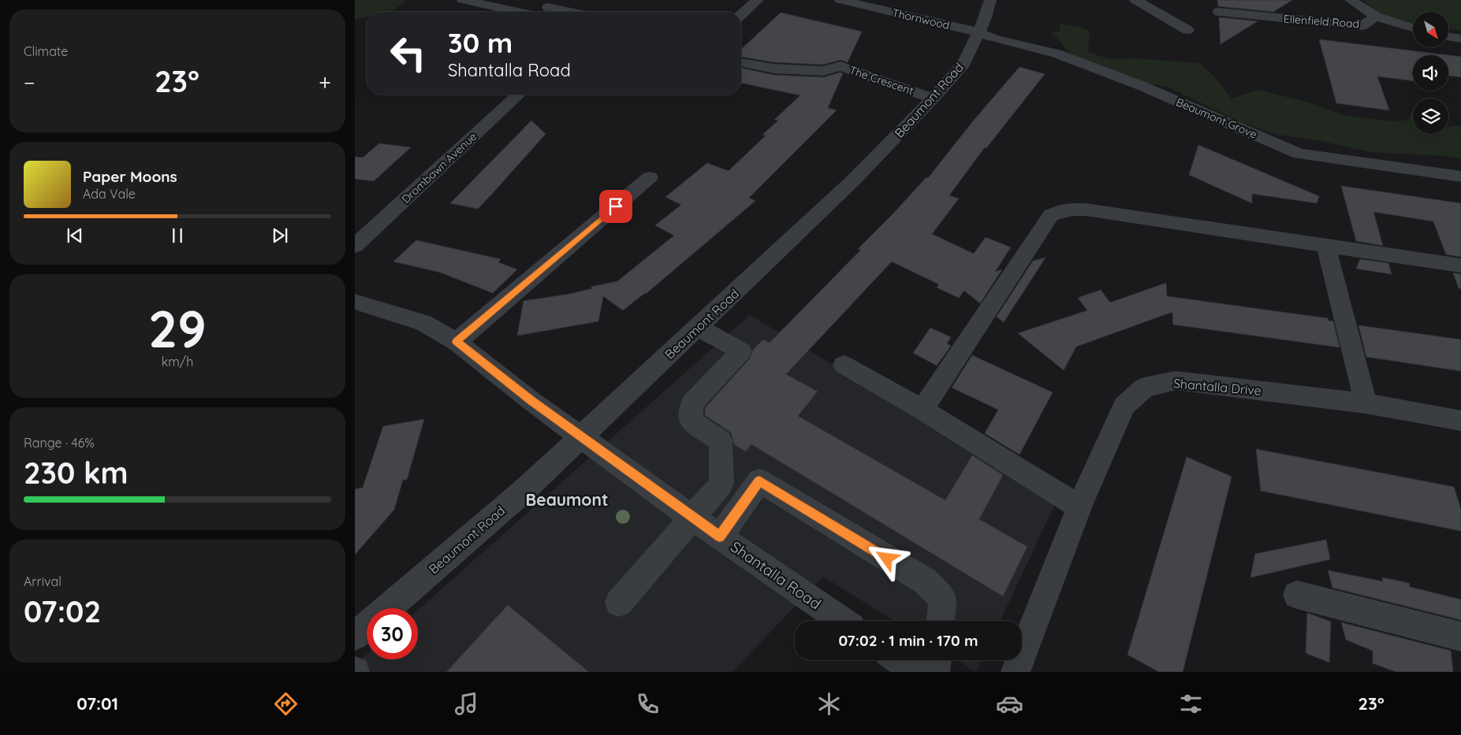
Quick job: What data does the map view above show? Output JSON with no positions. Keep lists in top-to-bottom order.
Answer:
{
  "streets": {
    "street": [
      "Thornwood",
      "Ellenfield Road",
      "The Crescent",
      "Beaumont Road",
      "Beaumont Grove",
      "Drombawn Avenue",
      "Shantalla Drive",
      "Shantalla Road"
    ]
  },
  "crossings": [
    ["Thornwood", "Beaumont Road"],
    ["Thornwood", "Beaumont Grove"],
    ["The Crescent", "Beaumont Road"],
    ["Beaumont Road", "Beaumont Grove"],
    ["Beaumont Road", "Shantalla Road"]
  ],
  "districts": ["Beaumont"],
  "north": "bottom right",
  "page": {
    "tile": [
      "Climate",
      ["29", "km/h"],
      ["Range · 46%", "230 km"],
      ["Arrival", "07:02"]
    ],
    "turn": ["30 m", "Shantalla Road"],
    "heat": ["−", "23°", "+"],
    "song": ["Paper Moons", "Ada Vale"],
    "limit": "30",
    "trip": "07:02 · 1 min · 170 m",
    "tabs": ["07:01", "23°"]
  }
}
